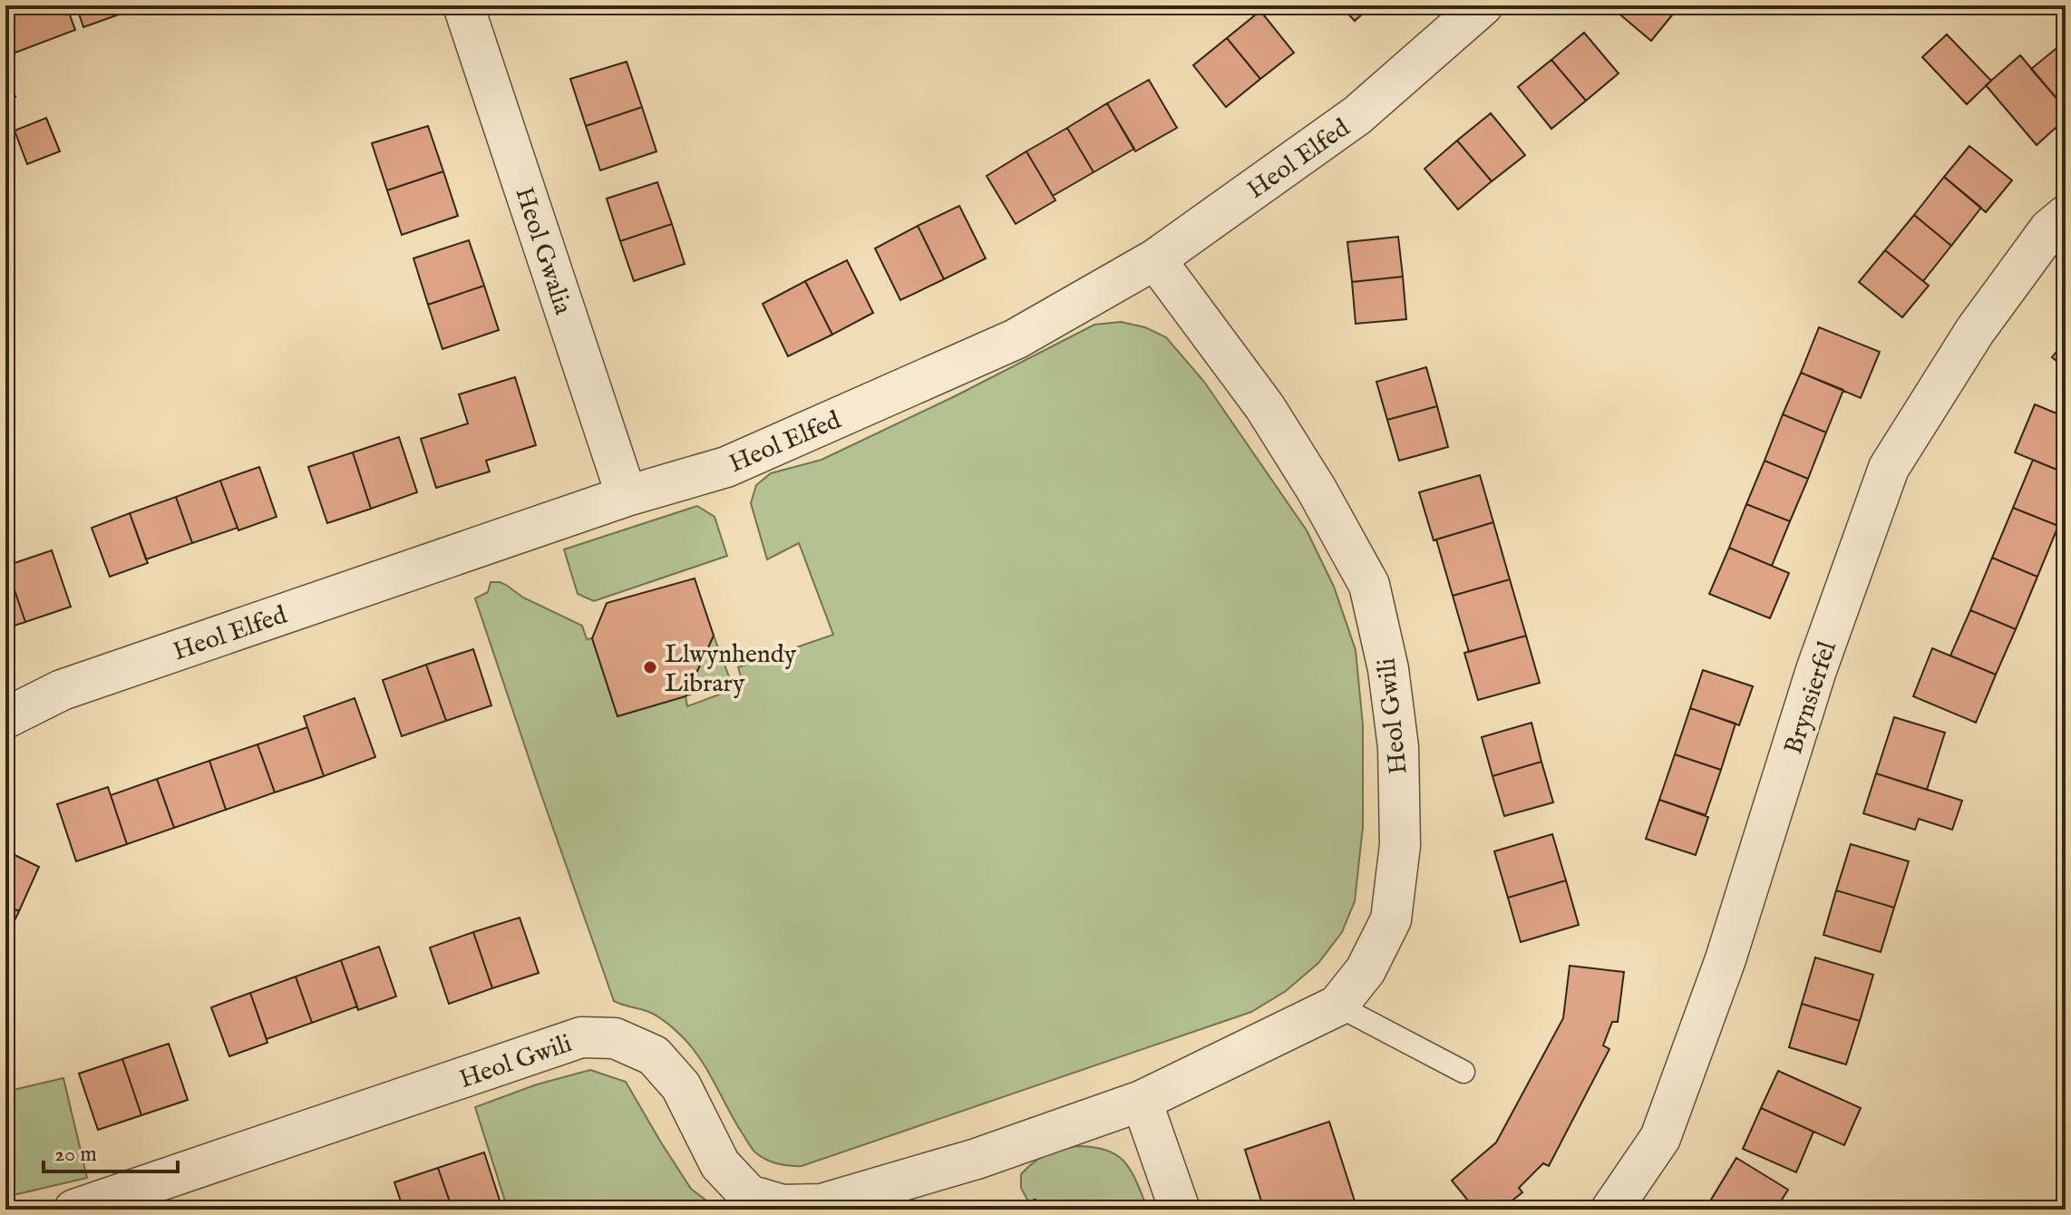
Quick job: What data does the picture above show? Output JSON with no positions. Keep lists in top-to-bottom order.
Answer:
{
  "streets": {
    "street": [
      "Heol Elfed",
      "Heol Gwalia",
      "Brynsierfel",
      "Heol Gwili"
    ]
  },
  "crossings": [
    ["Heol Elfed", "Heol Gwalia"],
    ["Heol Elfed", "Heol Gwili"]
  ],
  "places": ["Llwynhendy Library"],
  "scale_bar": "20 m"
}
